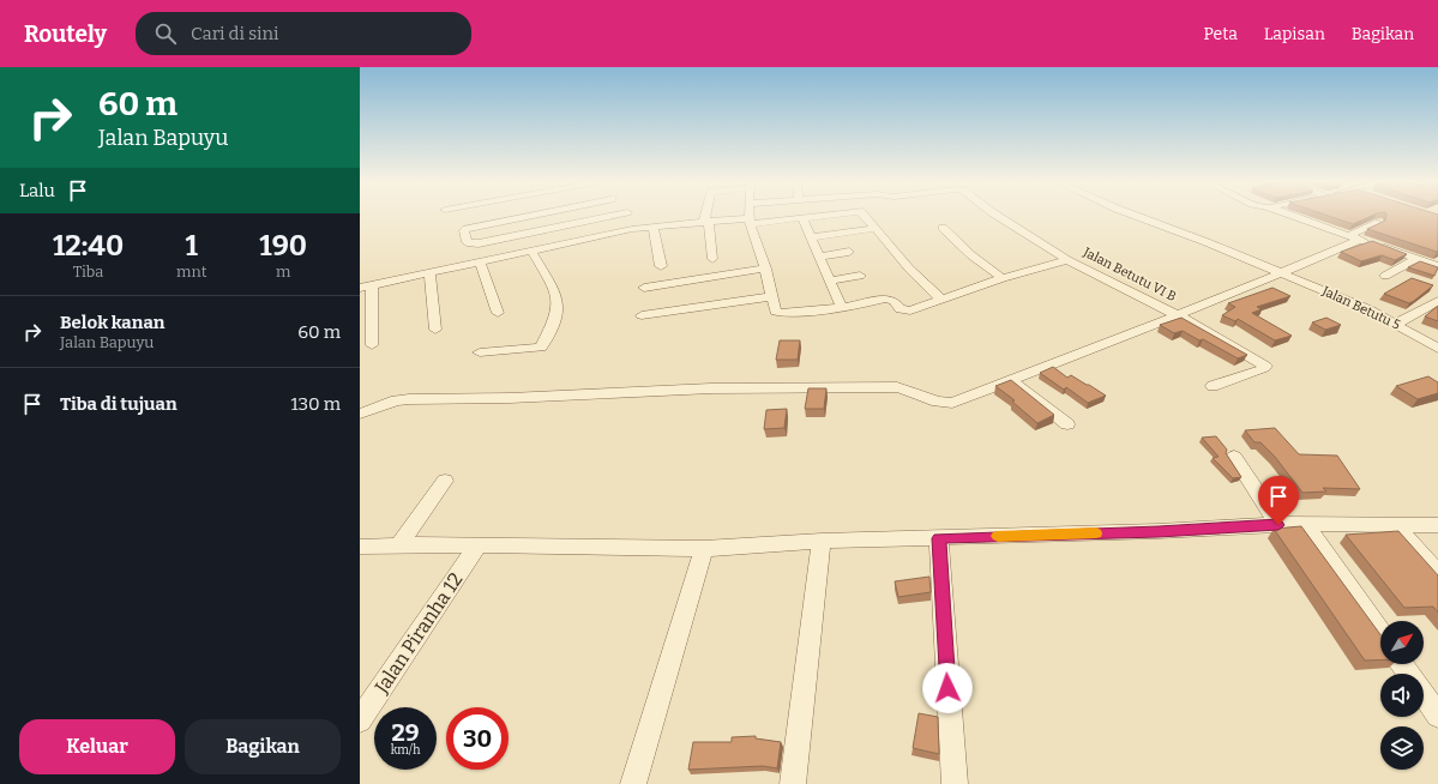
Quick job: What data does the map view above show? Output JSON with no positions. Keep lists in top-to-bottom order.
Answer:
{
  "streets": {
    "street": ["Jalan Betutu VI B", "Jalan Betutu 5", "Jalan Piranha 12"]
  },
  "north": "top right",
  "page": {
    "header": "Routely",
    "search": "Cari di sini",
    "nav": ["Peta", "Lapisan", "Bagikan"],
    "turn": ["60 m", "Jalan Bapuyu"],
    "then": "Lalu",
    "eta": [
      "12:40",
      "Tiba",
      "1",
      "mnt",
      "190",
      "m"
    ],
    "list": [
      {
        "name": "Belok kanan",
        "note": "Jalan Bapuyu",
        "value": "60 m"
      },
      {
        "name": "Tiba di tujuan",
        "value": "130 m"
      }
    ],
    "speed": "29 km/h",
    "limit": "30",
    "buttons": ["Keluar", "Bagikan"]
  }
}
